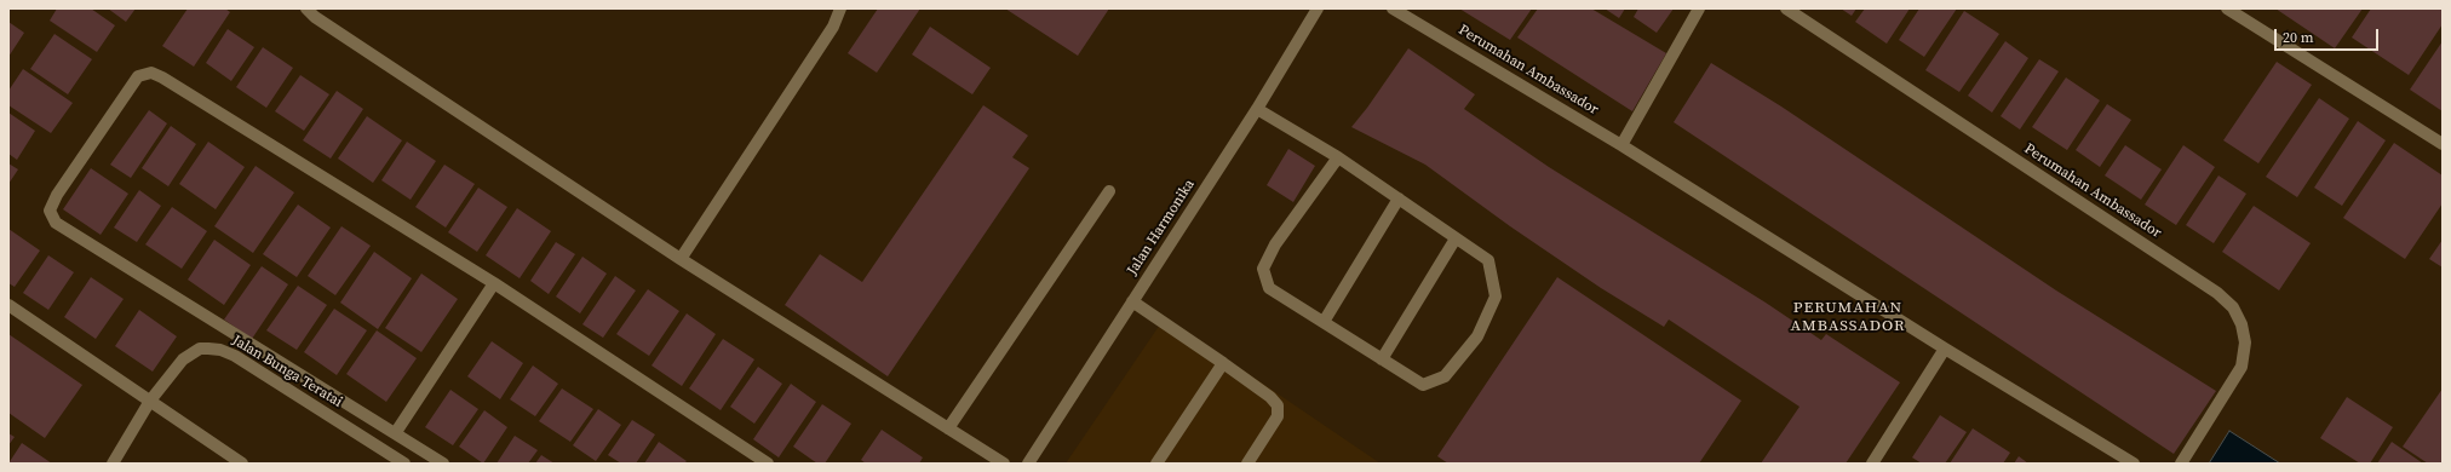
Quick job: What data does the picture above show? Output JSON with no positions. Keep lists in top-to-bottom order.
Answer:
{
  "streets": {
    "street": ["Perumahan Ambassador", "Jalan Harmonika", "Jalan Bunga Teratai"]
  },
  "districts": ["PERUMAHAN AMBASSADOR"],
  "scale_bar": "20 m"
}
